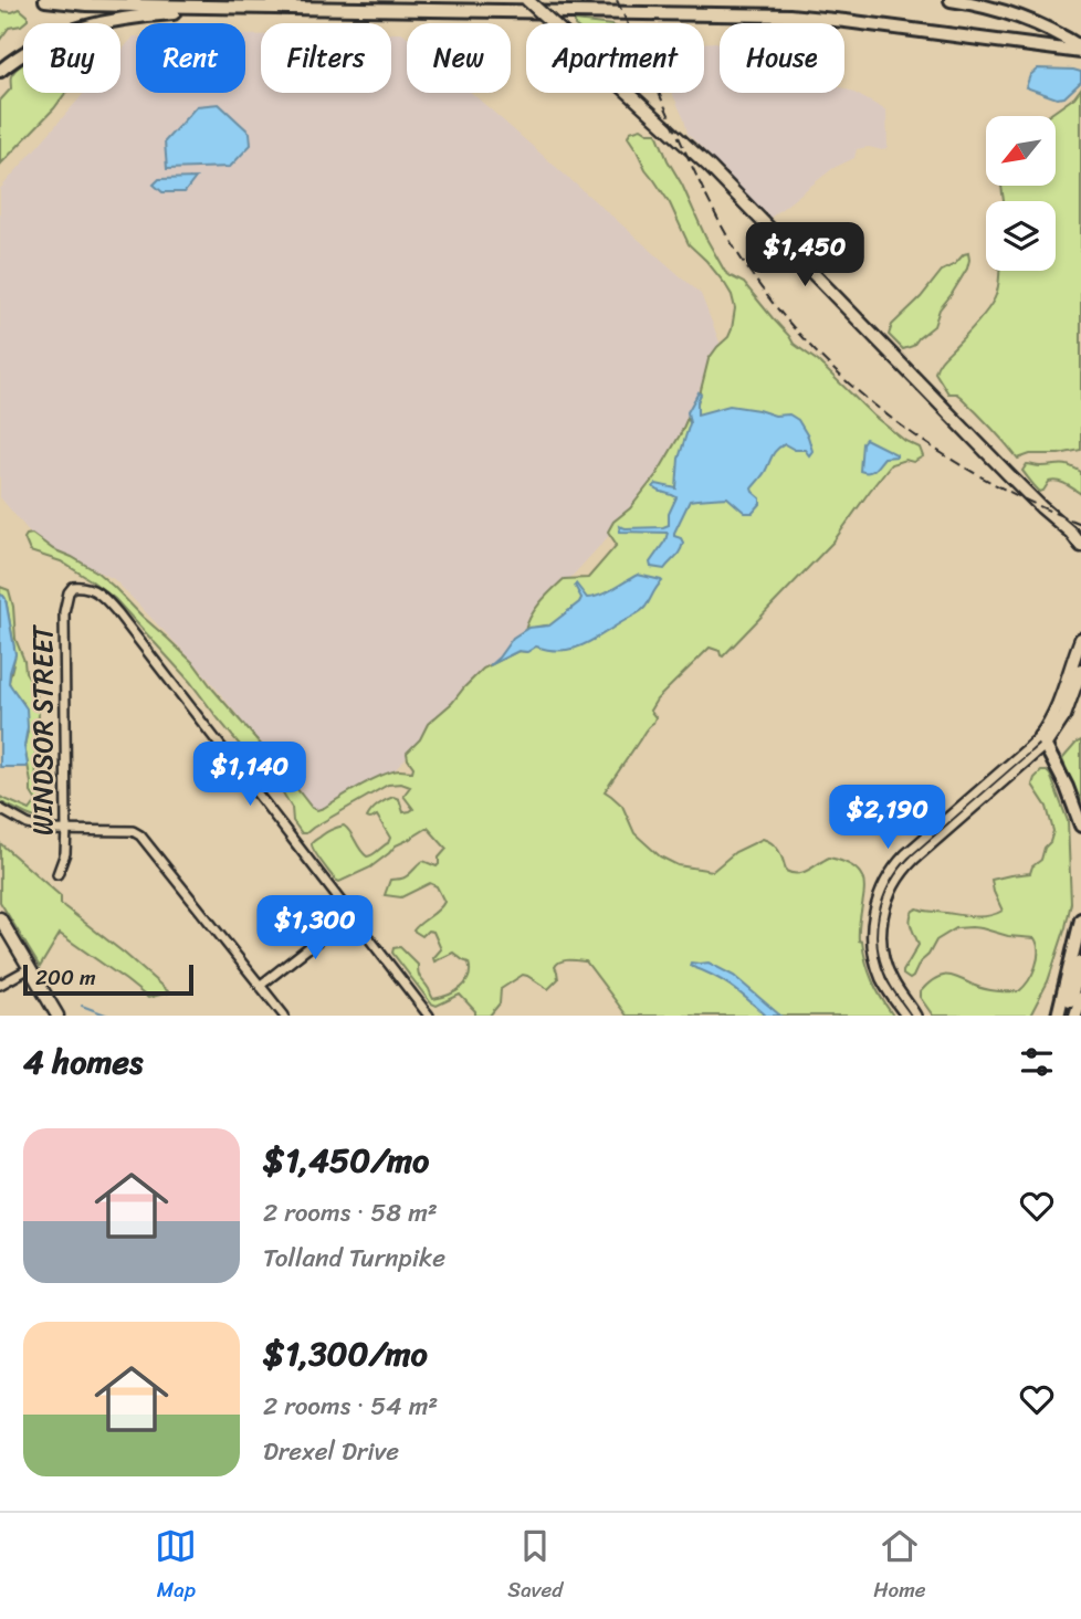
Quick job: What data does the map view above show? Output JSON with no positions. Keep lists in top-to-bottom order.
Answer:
{
  "streets": {
    "street": ["WINDSOR STREET"]
  },
  "scale_bar": "200 m",
  "north": "bottom left",
  "page": {
    "chip": [
      "Buy",
      "Rent",
      "Filters",
      "New",
      "Apartment",
      "House"
    ],
    "price": [
      "$1,450",
      "$1,140",
      "$2,190",
      "$1,300"
    ],
    "scale": "200 m",
    "heading": "4 homes",
    "list": [
      {
        "name": "$1,450/mo",
        "note": "2 rooms · 58 m² · Tolland Turnpike"
      },
      {
        "name": "$1,300/mo",
        "note": "2 rooms · 54 m² · Drexel Drive"
      }
    ],
    "tabs": ["Map", "Saved", "Home"]
  }
}
